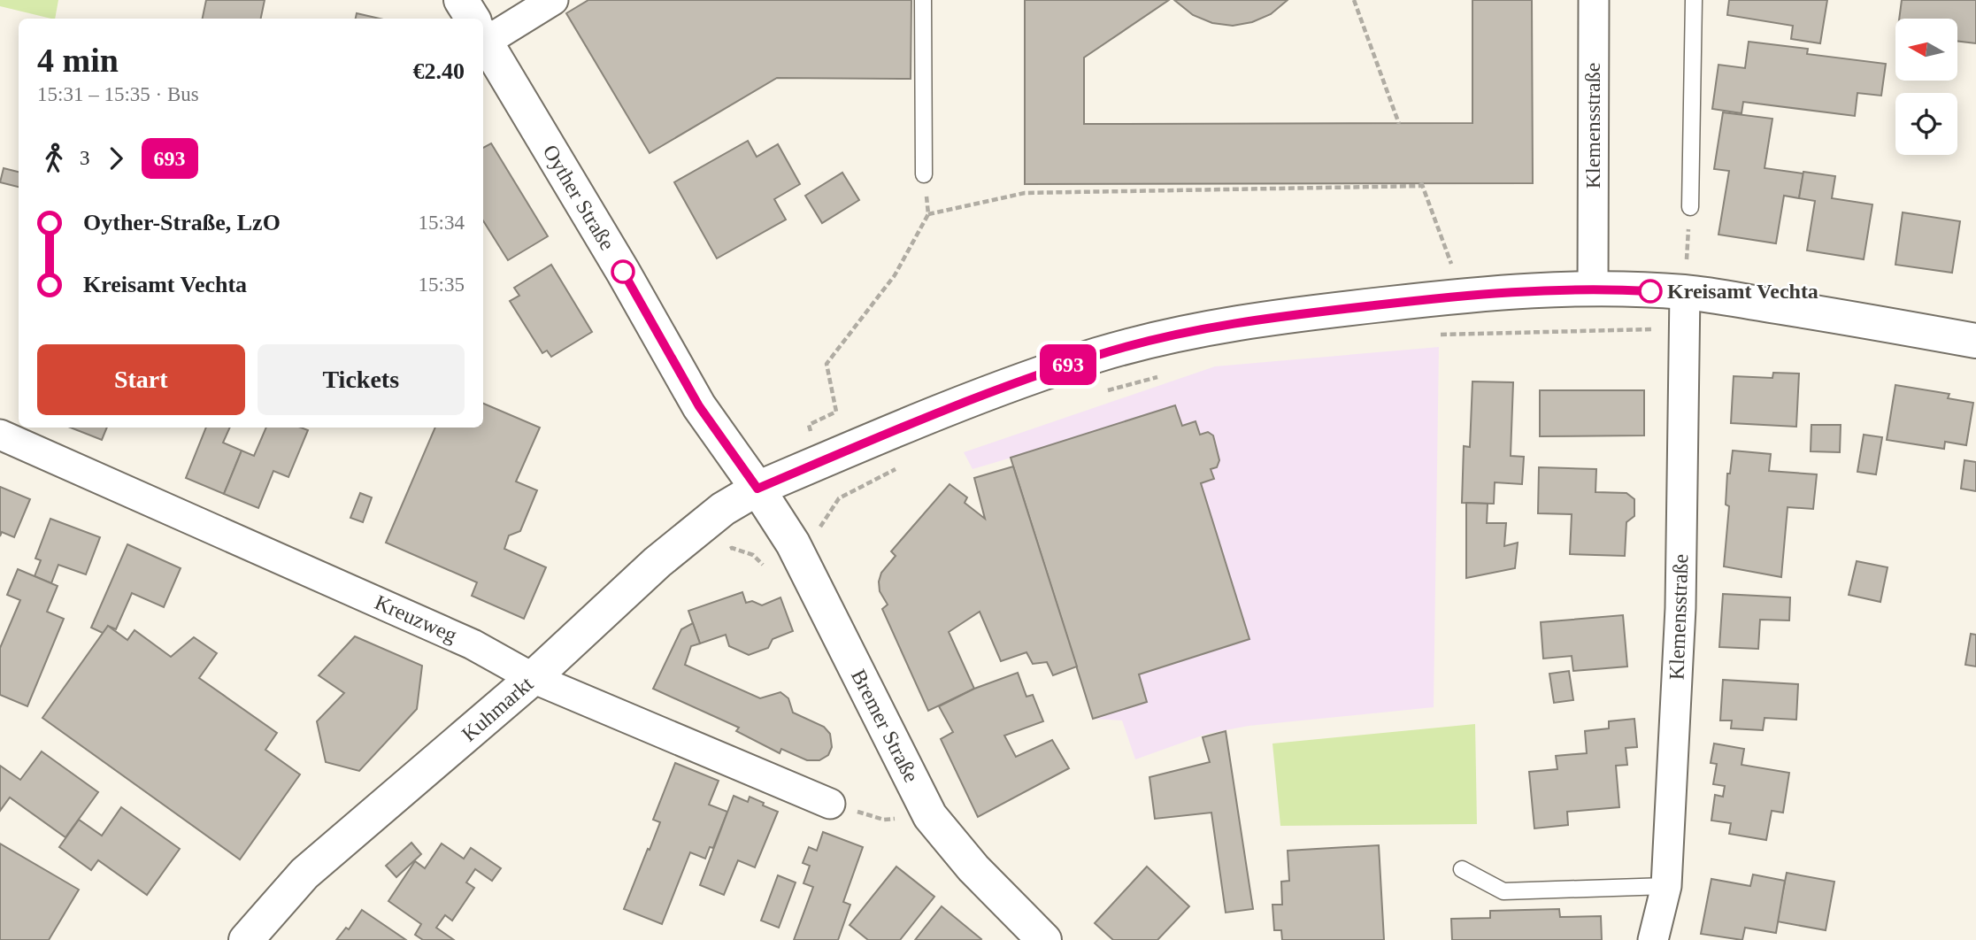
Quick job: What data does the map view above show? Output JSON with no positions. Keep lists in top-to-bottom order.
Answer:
{
  "streets": {
    "main road": ["Oyther Straße", "Kuhmarkt", "Bremer Straße"],
    "street": ["Klemensstraße", "Kreuzweg"]
  },
  "crossings": [
    ["Klemensstraße", "Kuhmarkt"],
    ["Oyther Straße", "Kuhmarkt"],
    ["Oyther Straße", "Bremer Straße"],
    ["Kreuzweg", "Kuhmarkt"],
    ["Kuhmarkt", "Bremer Straße"]
  ],
  "places": ["Kreisamt Vechta"],
  "lines": ["bus line 693"],
  "north": "left",
  "page": {
    "on_map": "693",
    "heading": ["4 min", "15:31 – 15:35 · Bus", "€2.40"],
    "legs": ["3", "693"],
    "list": [
      {
        "name": "Oyther-Straße, LzO",
        "value": "15:34"
      },
      {
        "name": "Kreisamt Vechta",
        "value": "15:35"
      }
    ],
    "buttons": ["Start", "Tickets"]
  }
}
